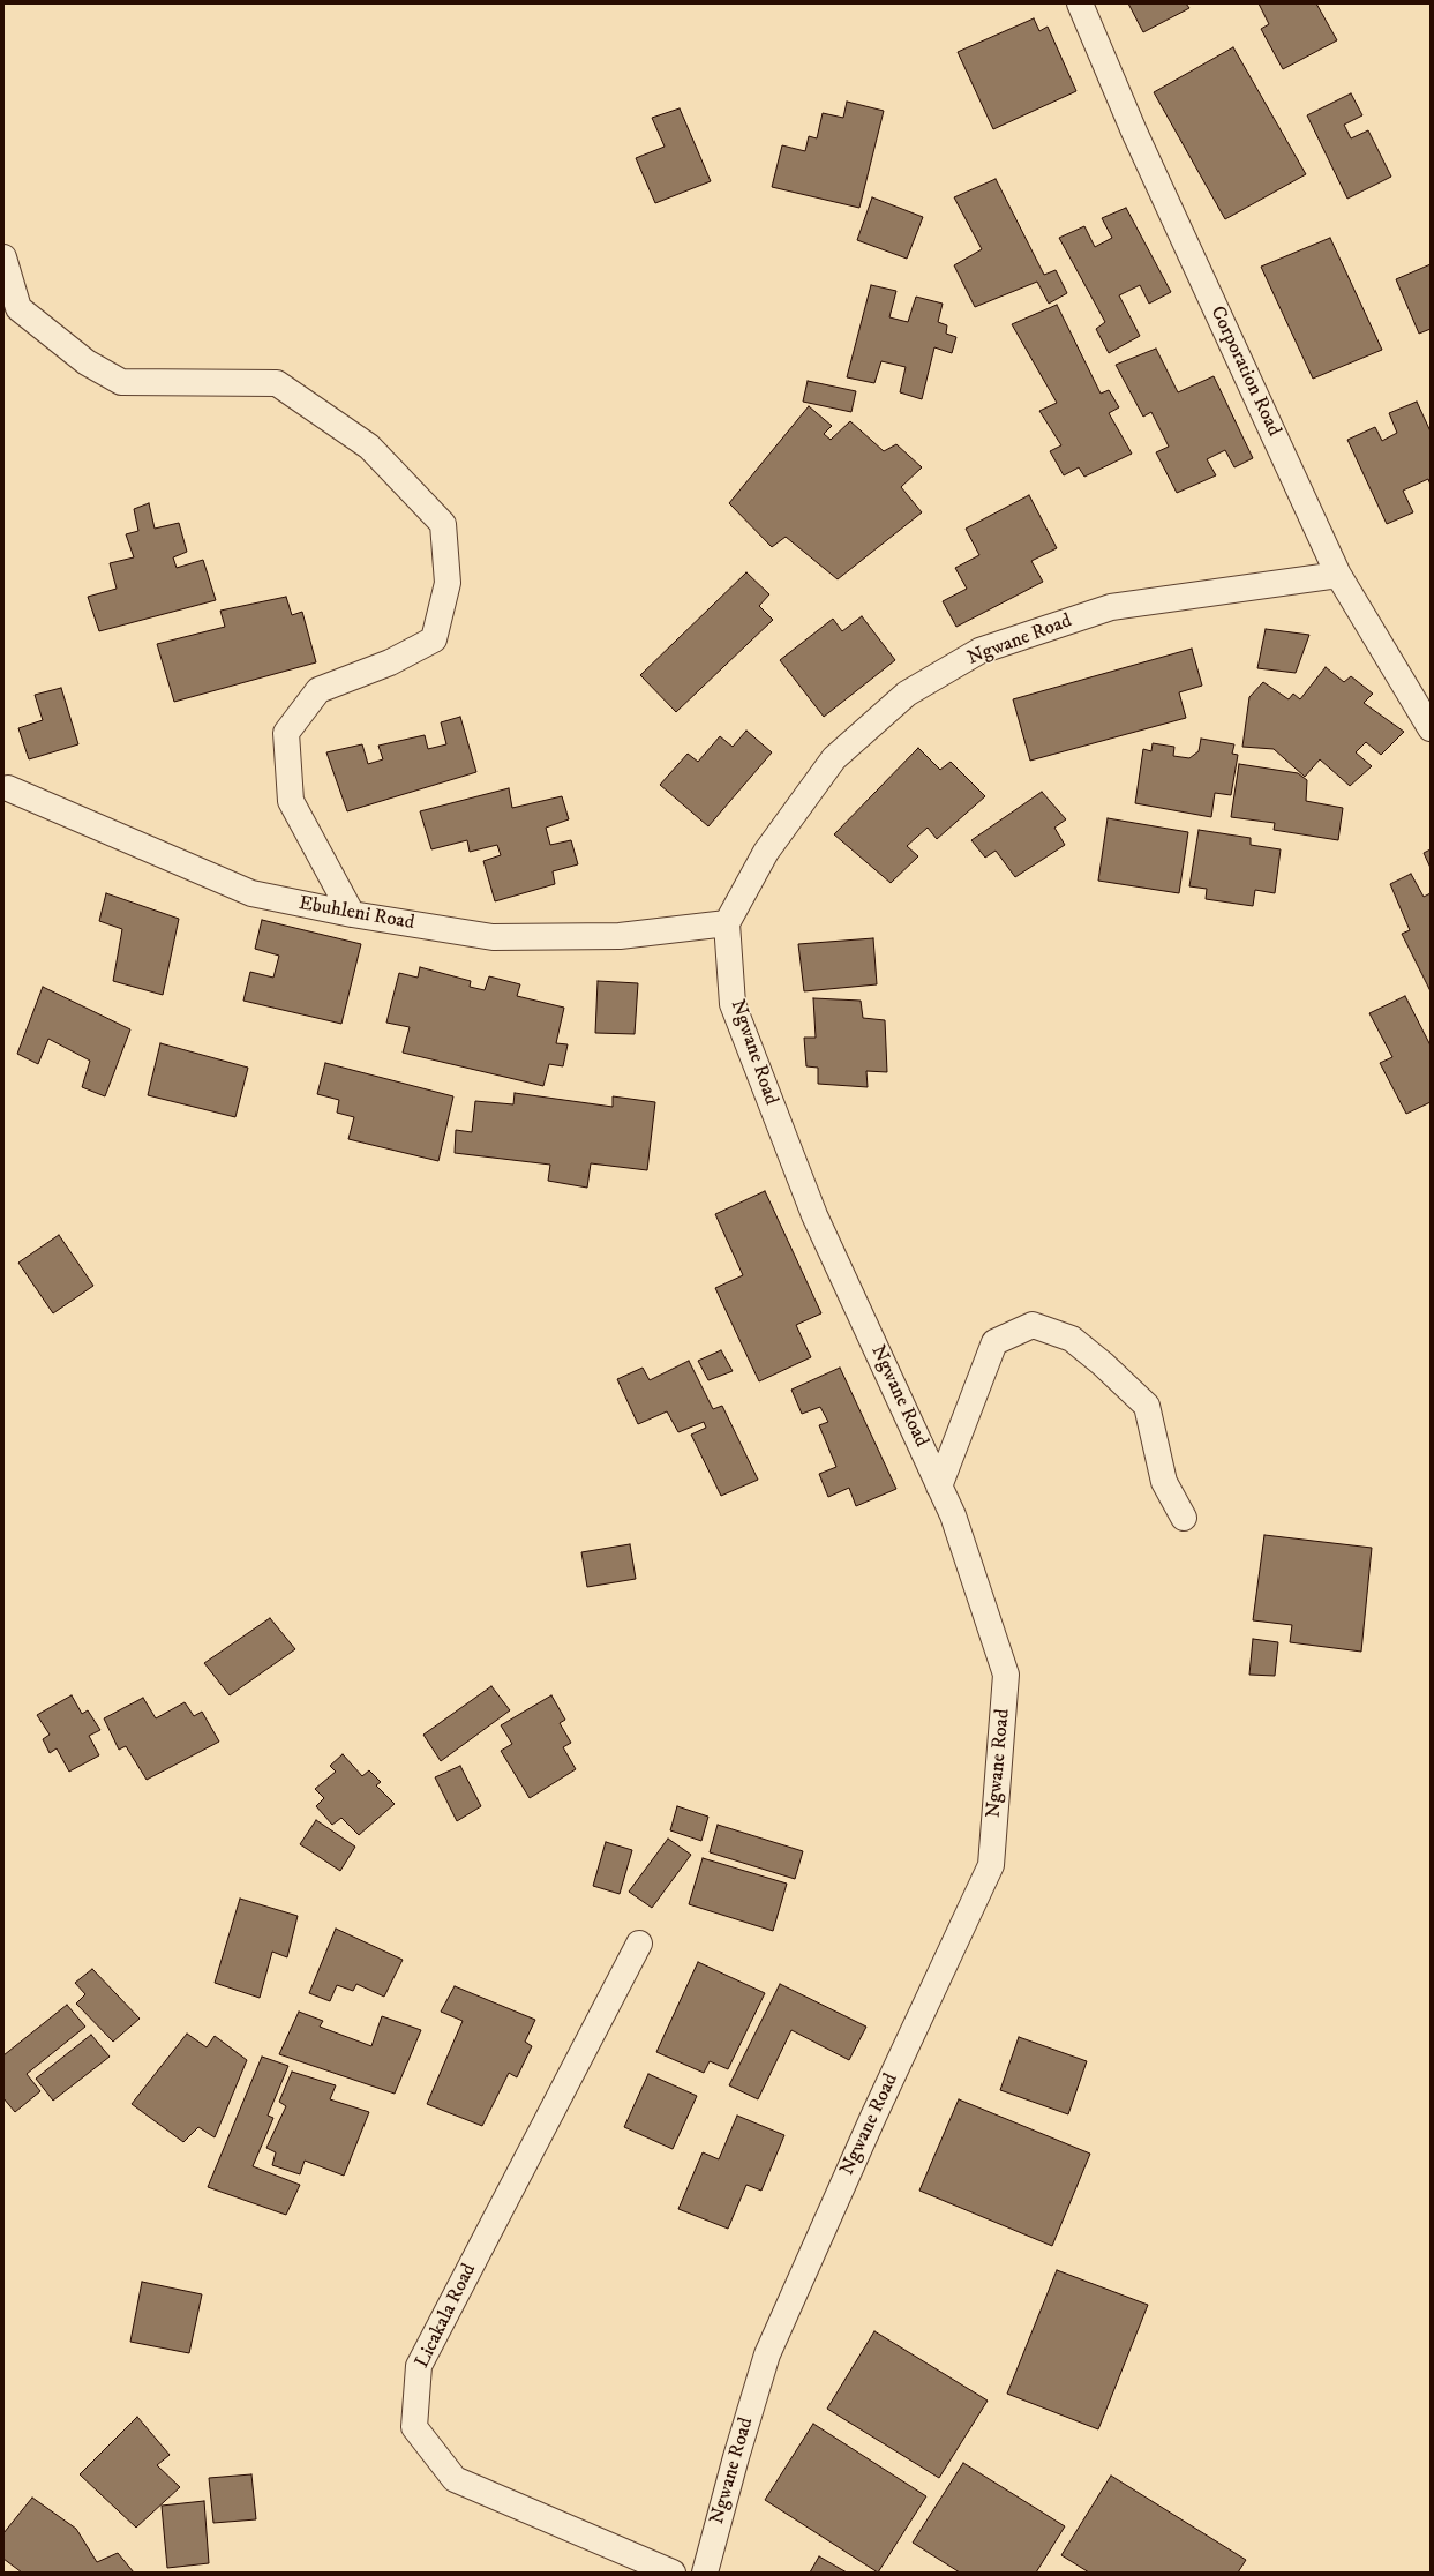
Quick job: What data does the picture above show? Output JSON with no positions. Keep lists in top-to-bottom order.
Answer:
{
  "streets": {
    "street": [
      "Corporation Road",
      "Ngwane Road",
      "Ebuhleni Road",
      "Licakala Road"
    ]
  },
  "crossings": [
    ["Corporation Road", "Ngwane Road"],
    ["Ngwane Road", "Ebuhleni Road"]
  ]
}
